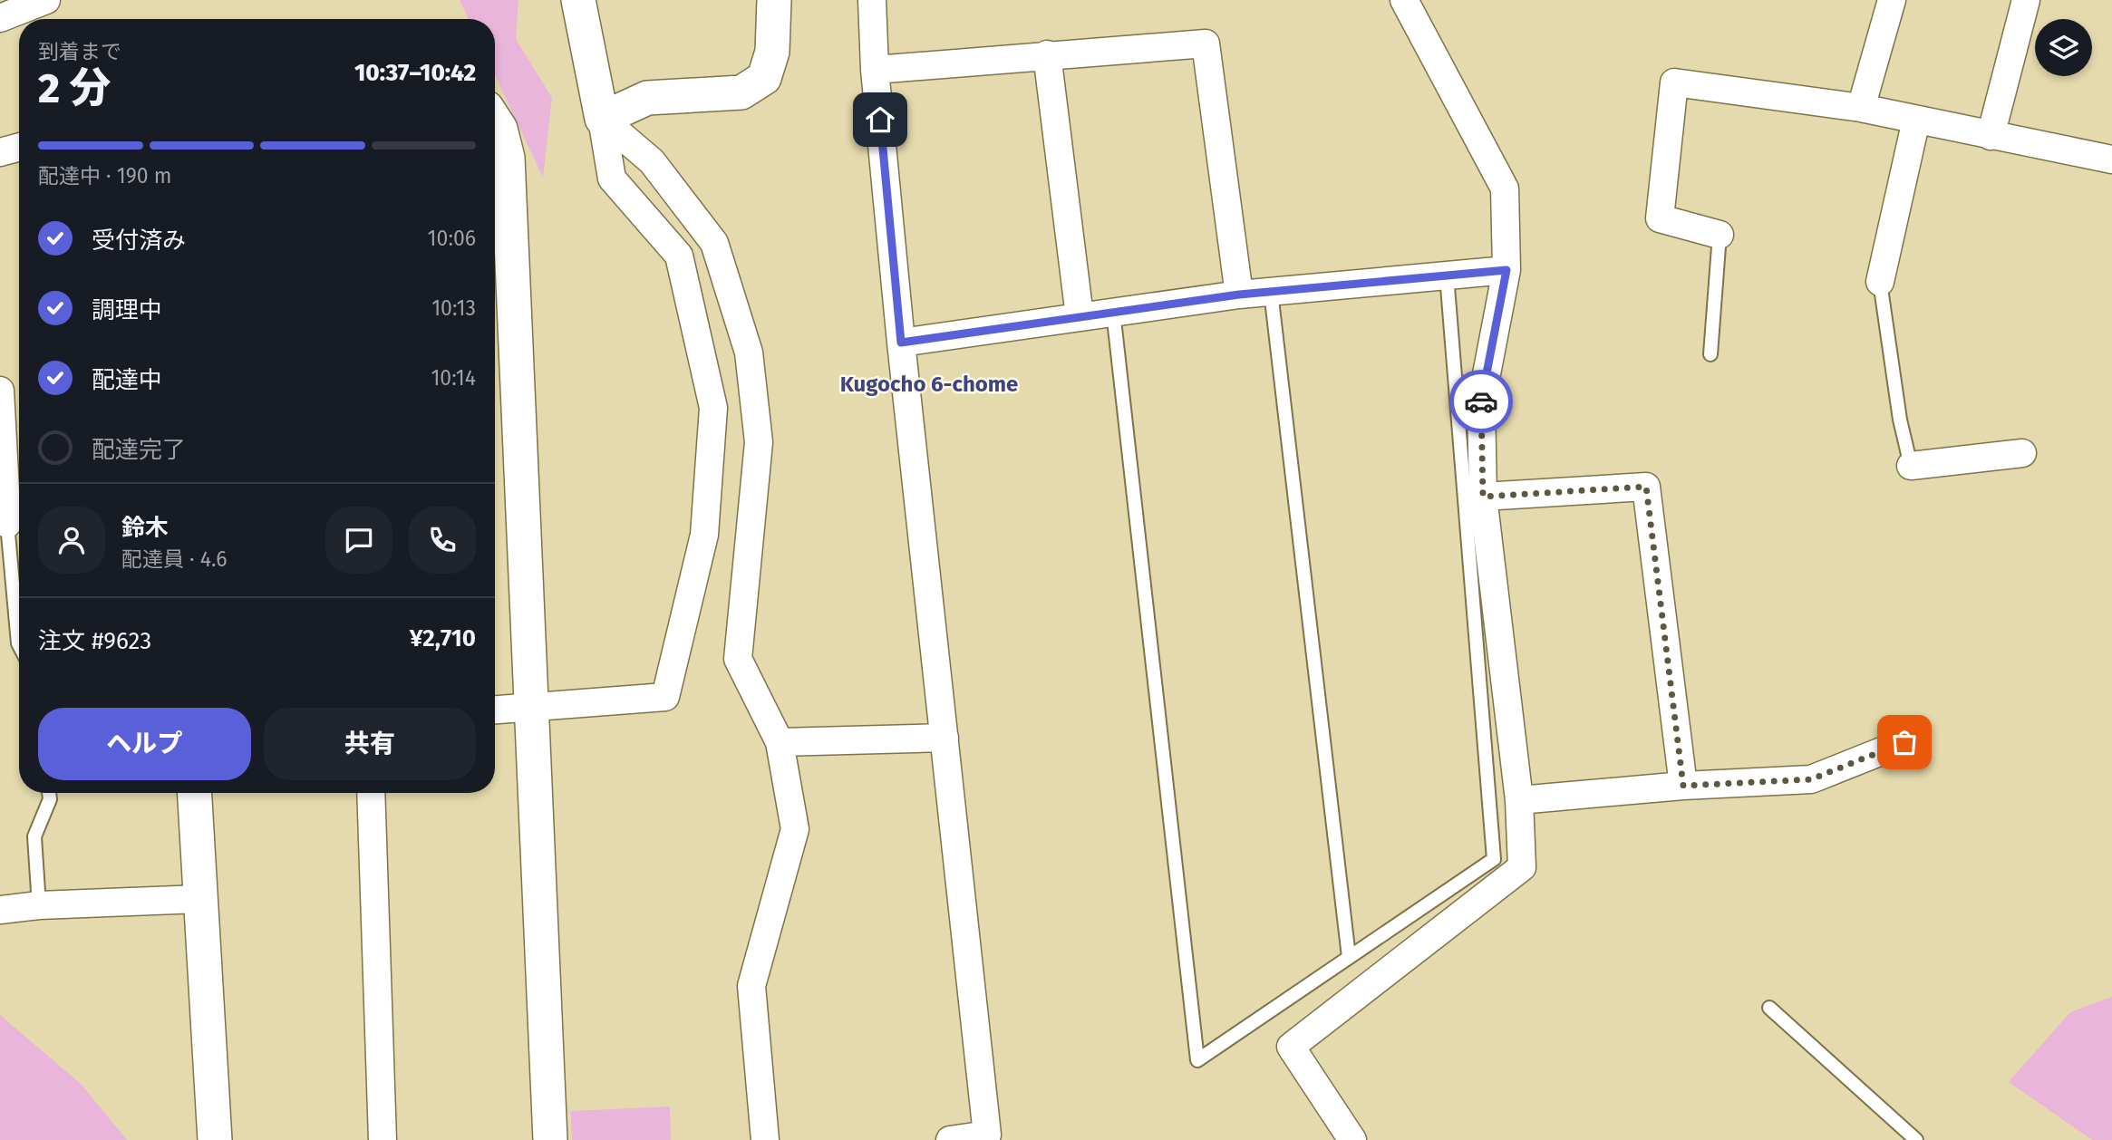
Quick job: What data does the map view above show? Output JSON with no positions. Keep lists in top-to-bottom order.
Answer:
{
  "districts": ["Kugocho 6-chome"],
  "page": {
    "heading": ["2 分", "到着まで", "10:37–10:42"],
    "panel": [
      "鈴木",
      "配達員 · 4.6",
      "注文 #9623",
      "¥2,710"
    ],
    "bar": "配達中 · 190 m",
    "list": [
      ["受付済み", "10:06"],
      ["調理中", "10:13"],
      ["配達中", "10:14"],
      "配達完了"
    ],
    "buttons": ["ヘルプ", "共有"]
  }
}
